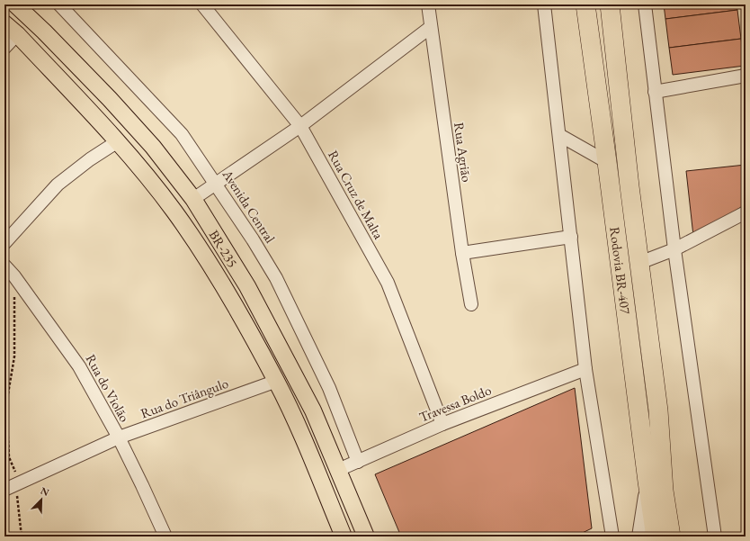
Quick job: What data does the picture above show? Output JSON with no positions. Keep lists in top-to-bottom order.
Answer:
{
  "streets": {
    "highway": ["Rodovia BR-407"],
    "main road": ["BR-235"],
    "street": [
      "Rua Agrião",
      "Rua Cruz de Malta",
      "Avenida Central",
      "Rua do Violão",
      "Rua do Triângulo",
      "Travessa Boldo"
    ]
  },
  "crossings": [
    ["Rua Cruz de Malta", "Travessa Boldo"],
    ["Avenida Central", "Travessa Boldo"],
    ["BR-235", "Rua do Triângulo"],
    ["BR-235", "Travessa Boldo"],
    ["Rua do Violão", "Rua do Triângulo"]
  ],
  "north": "top right"
}
